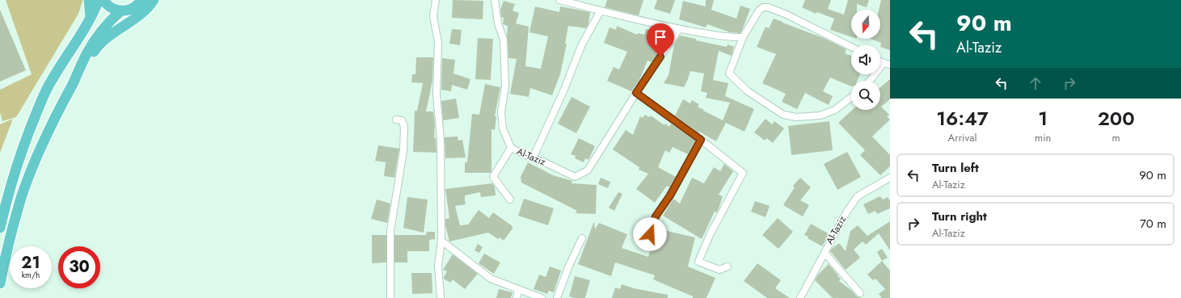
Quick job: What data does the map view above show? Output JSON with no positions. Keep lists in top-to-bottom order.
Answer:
{
  "streets": {
    "street": ["Al-Taziz"]
  },
  "north": "bottom",
  "page": {
    "turn": ["90 m", "Al-Taziz"],
    "eta": [
      "16:47",
      "Arrival",
      "1",
      "min",
      "200",
      "m"
    ],
    "list": [
      {
        "name": "Turn left",
        "note": "Al-Taziz",
        "value": "90 m"
      },
      {
        "name": "Turn right",
        "note": "Al-Taziz",
        "value": "70 m"
      }
    ],
    "speed": "21 km/h",
    "limit": "30"
  }
}
